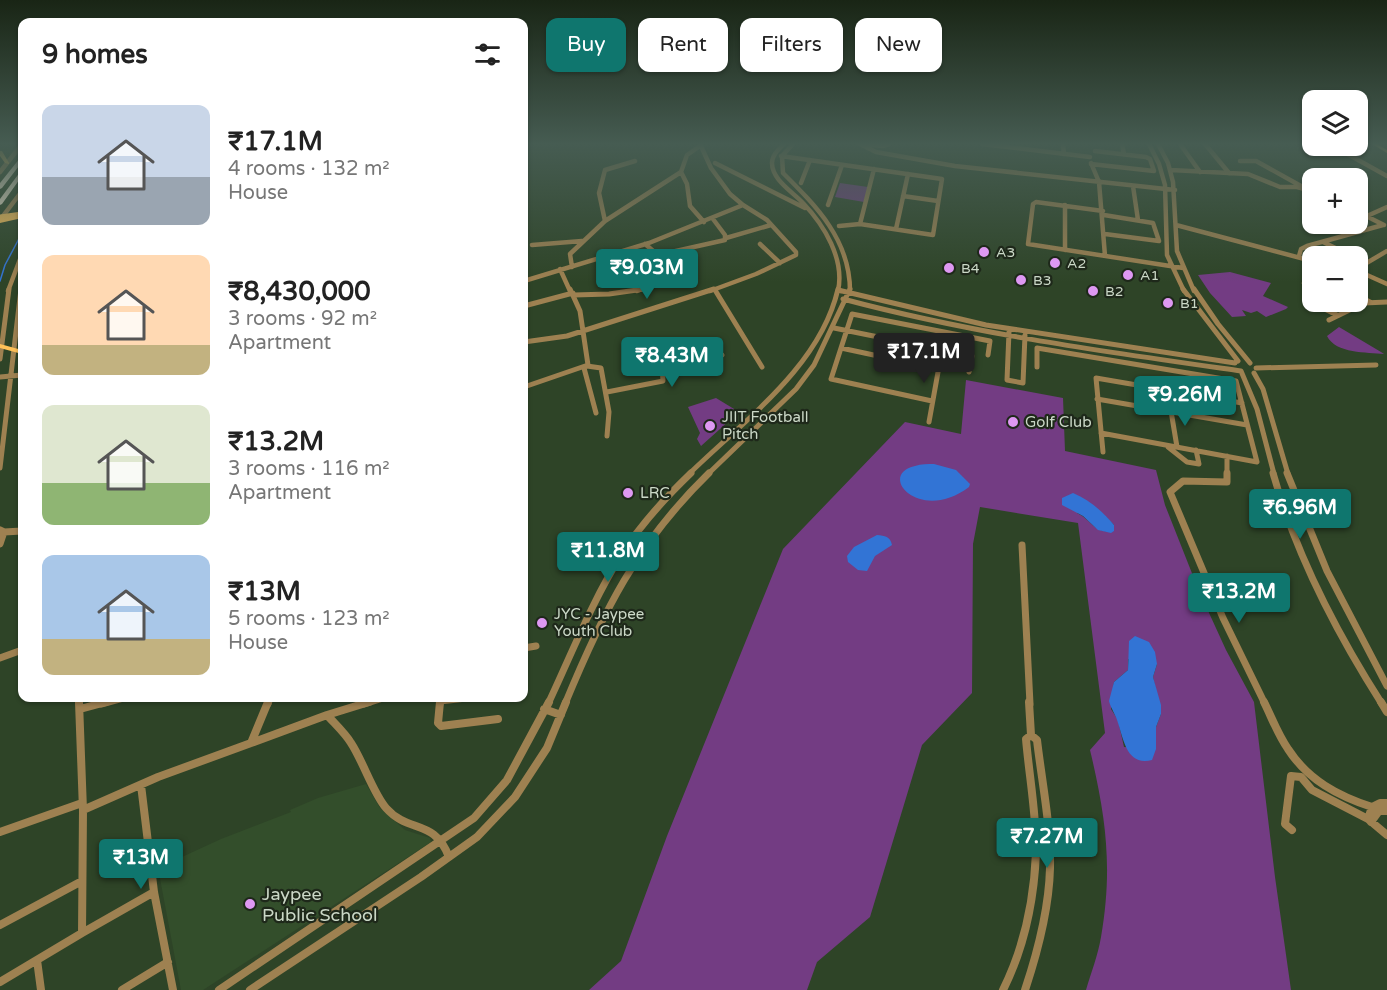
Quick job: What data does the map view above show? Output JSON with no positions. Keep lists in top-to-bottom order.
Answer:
{
  "places": [
    "A3",
    "A2",
    "B4",
    "A1",
    "B3",
    "B2",
    "B1",
    "Golf Club",
    "JIIT Football Pitch",
    "LRC",
    "JYC - Jaypee Youth Club",
    "Jaypee Public School"
  ],
  "page": {
    "chip": [
      "Buy",
      "Rent",
      "Filters",
      "New"
    ],
    "heading": "9 homes",
    "map_buttons": ["+", "−"],
    "list": [
      {
        "name": "₹17.1M",
        "note": "4 rooms · 132 m² · House"
      },
      {
        "name": "₹8,430,000",
        "note": "3 rooms · 92 m² · Apartment"
      },
      {
        "name": "₹13.2M",
        "note": "3 rooms · 116 m² · Apartment"
      },
      {
        "name": "₹13M",
        "note": "5 rooms · 123 m² · House"
      }
    ],
    "price": [
      "₹9.03M",
      "₹17.1M",
      "₹8.43M",
      "₹9.26M",
      "₹6.96M",
      "₹11.8M",
      "₹13.2M",
      "₹7.27M",
      "₹13M"
    ]
  }
}
